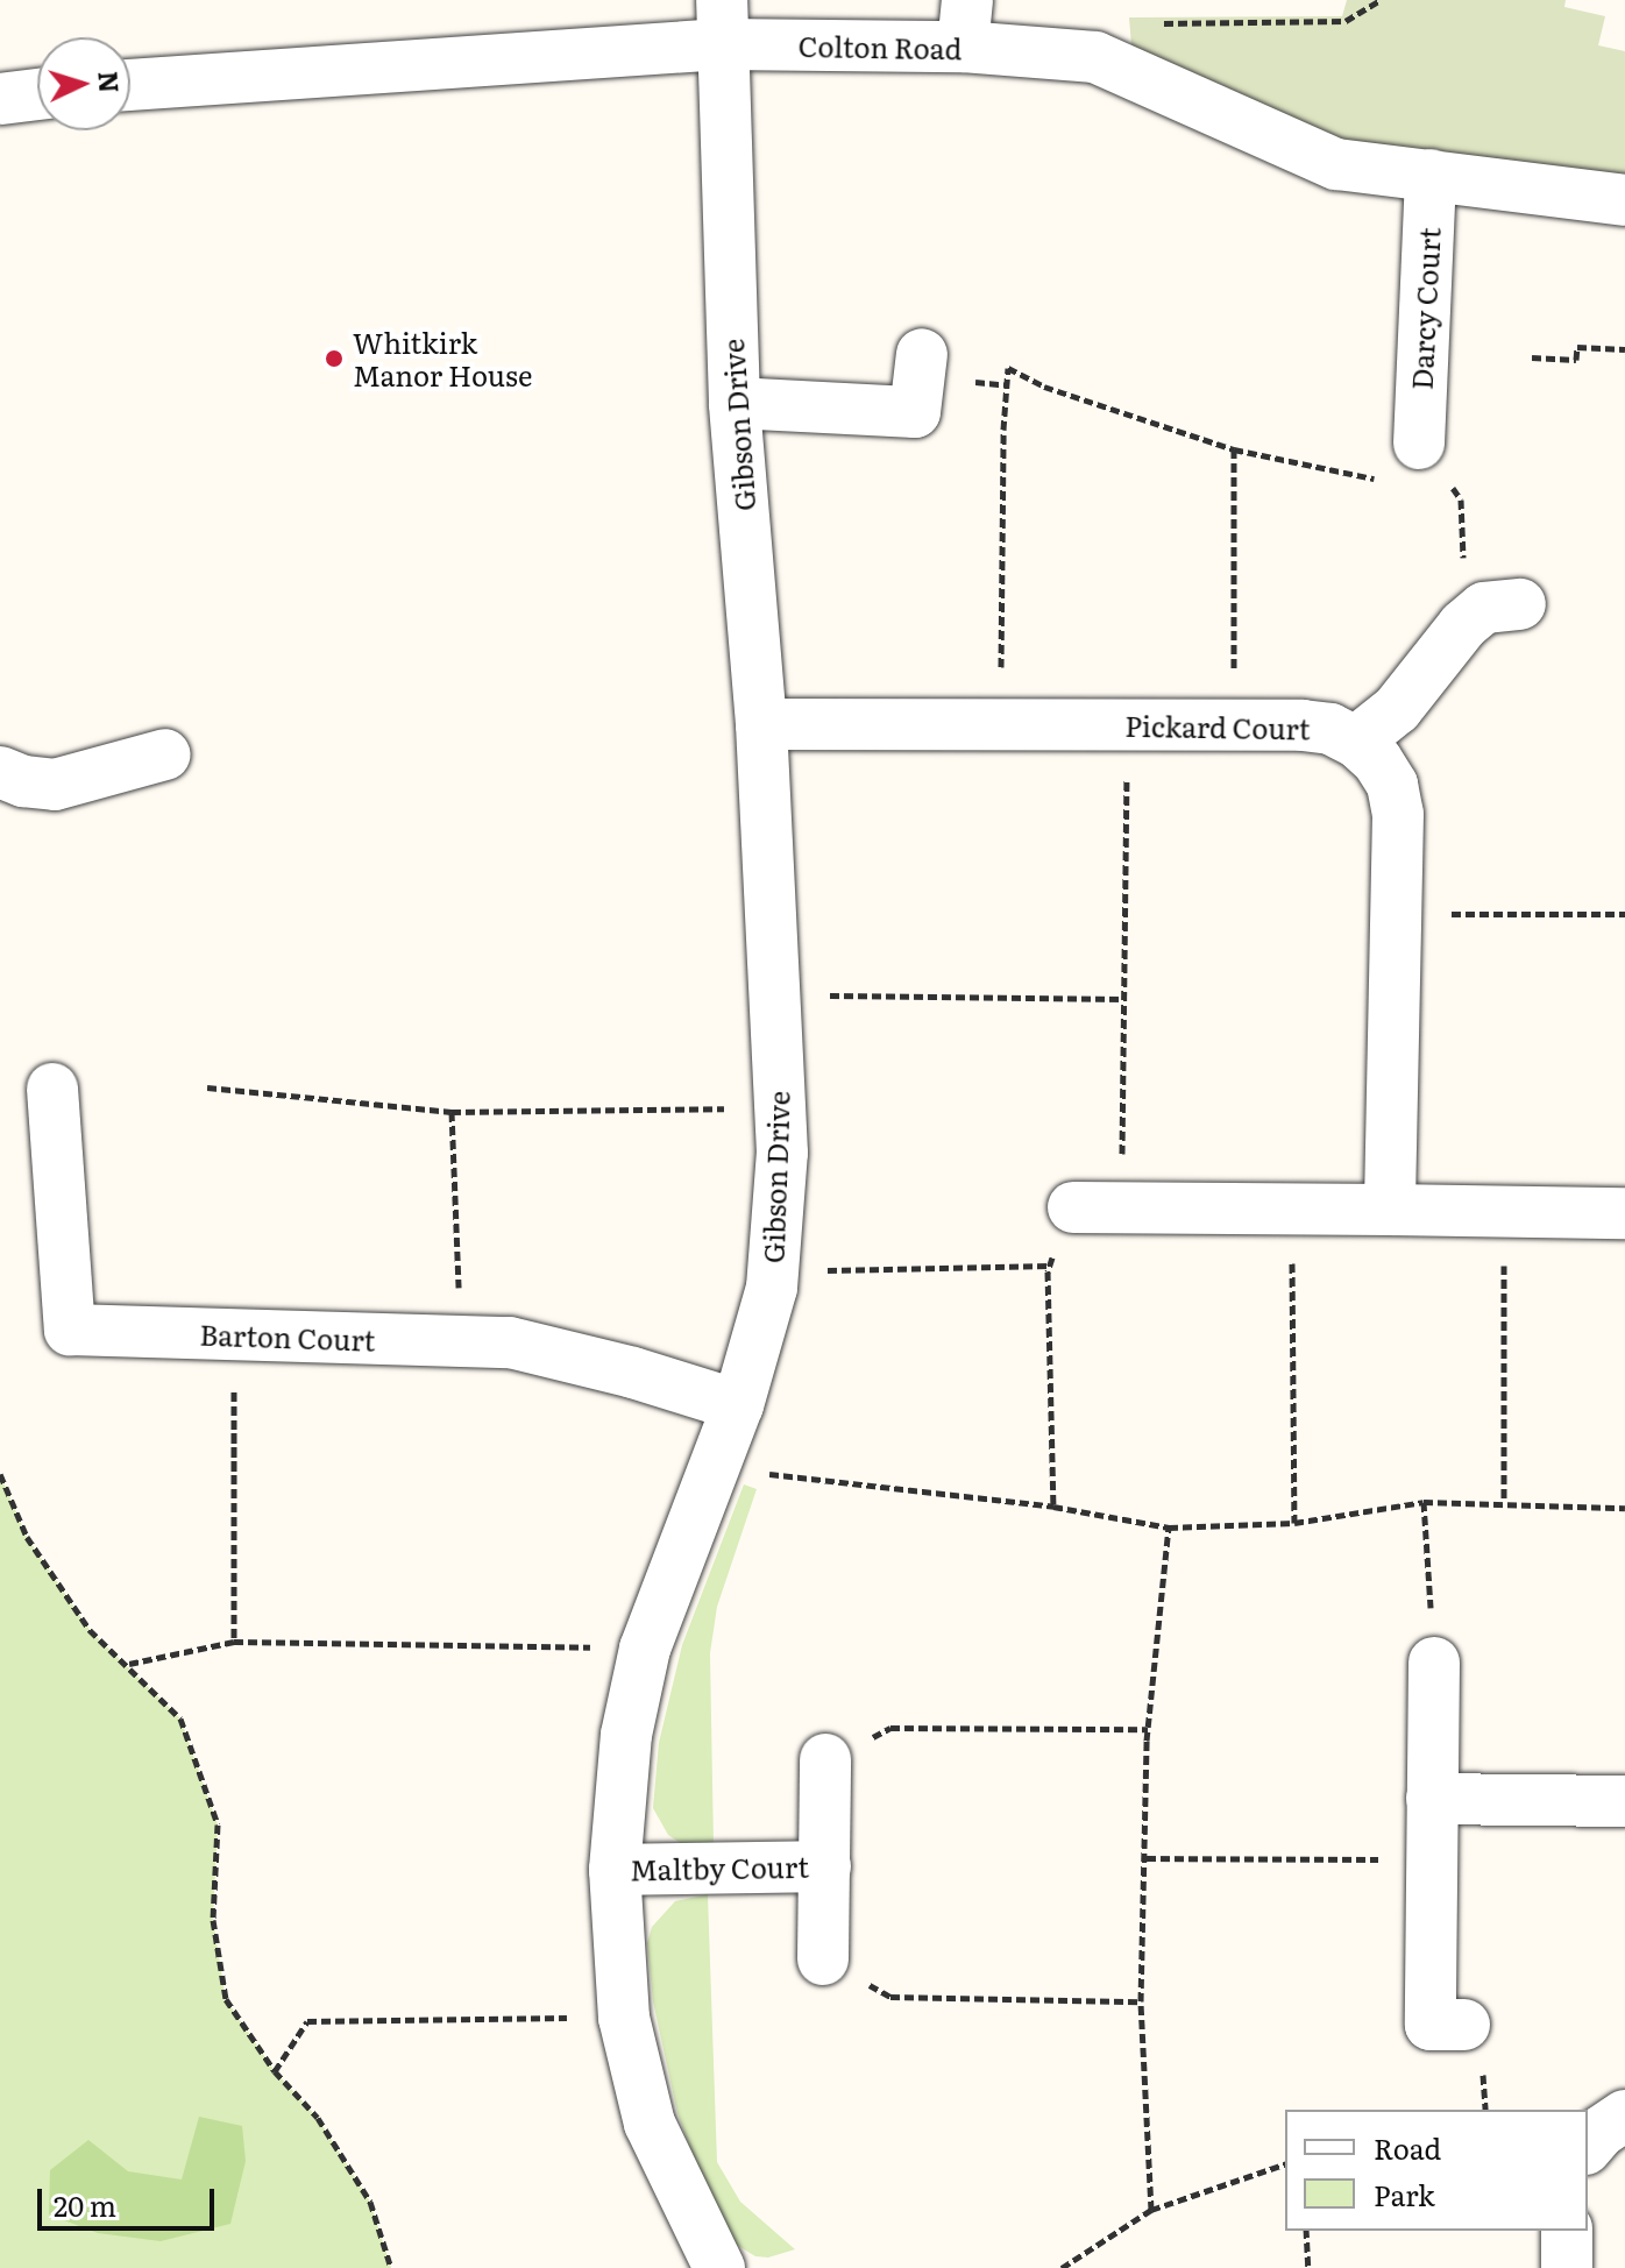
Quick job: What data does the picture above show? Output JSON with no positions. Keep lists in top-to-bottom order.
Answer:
{
  "streets": {
    "street": [
      "Colton Road",
      "Darcy Court",
      "Gibson Drive",
      "Pickard Court",
      "Barton Court",
      "Maltby Court"
    ]
  },
  "crossings": [
    ["Colton Road", "Darcy Court"],
    ["Colton Road", "Gibson Drive"],
    ["Gibson Drive", "Pickard Court"],
    ["Gibson Drive", "Barton Court"],
    ["Gibson Drive", "Maltby Court"]
  ],
  "places": ["Whitkirk Manor House"],
  "legend": ["Road", "Park"],
  "scale_bar": "20 m",
  "north": "right"
}
